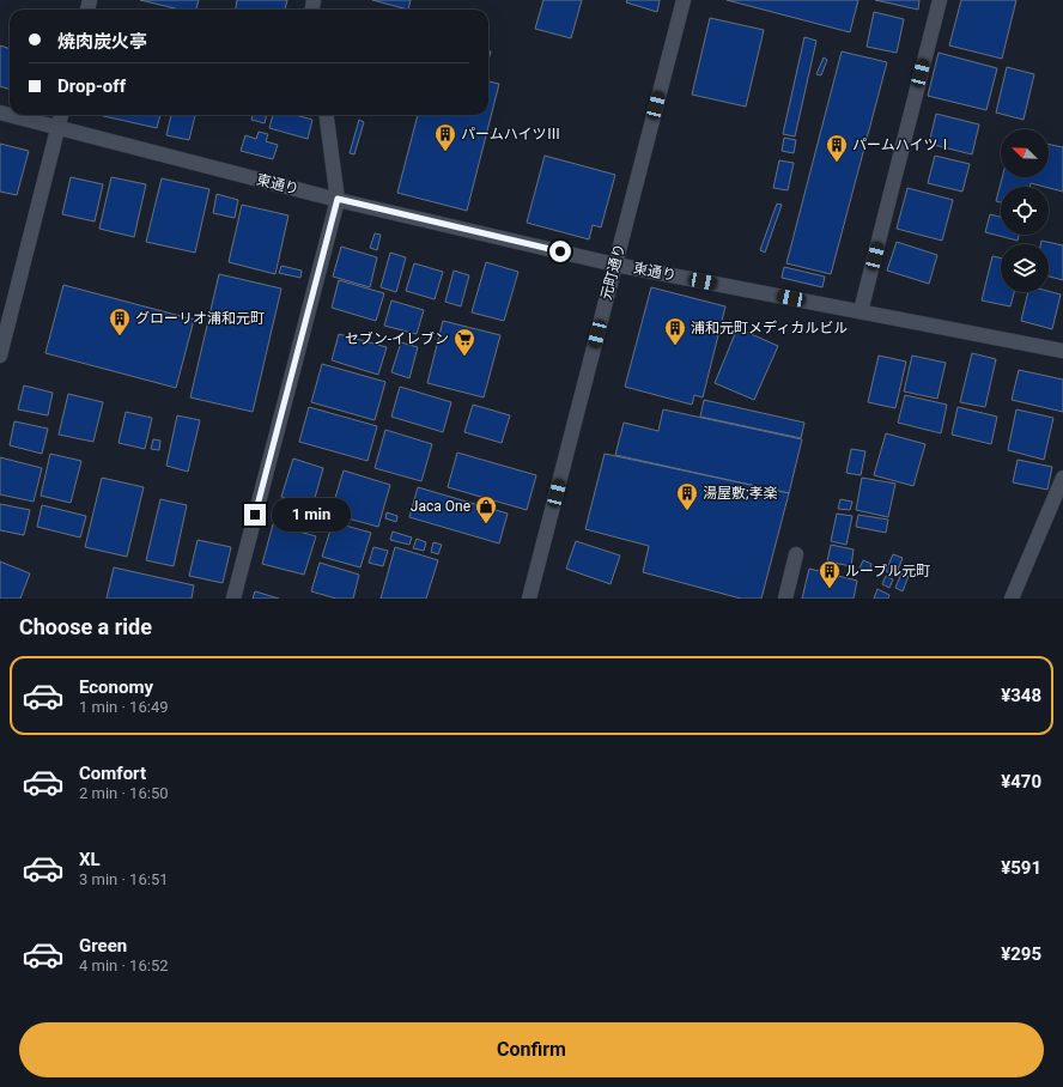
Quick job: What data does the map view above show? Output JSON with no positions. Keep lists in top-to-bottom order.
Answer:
{
  "streets": {
    "street": ["東通り", "元町通り"]
  },
  "crossings": [
    ["東通り", "元町通り"]
  ],
  "places": {
    "building": [
      "パームハイツⅢ",
      "パームハイツⅠ",
      "グローリオ浦和元町",
      "浦和元町メディカルビル",
      "湯屋敷;孝楽",
      "ルーブル元町"
    ],
    "supermarket": ["セブン-イレブン"],
    "shop": ["Jaca One"]
  },
  "north": "top left",
  "page": {
    "banner": ["焼肉炭火亭", "Drop-off"],
    "bubble": "1 min",
    "heading": "Choose a ride",
    "list": [
      {
        "name": "Economy",
        "note": "1 min · 16:49",
        "value": "¥348"
      },
      {
        "name": "Comfort",
        "note": "2 min · 16:50",
        "value": "¥470"
      },
      {
        "name": "XL",
        "note": "3 min · 16:51",
        "value": "¥591"
      },
      {
        "name": "Green",
        "note": "4 min · 16:52",
        "value": "¥295"
      }
    ],
    "buttons": "Confirm"
  }
}
